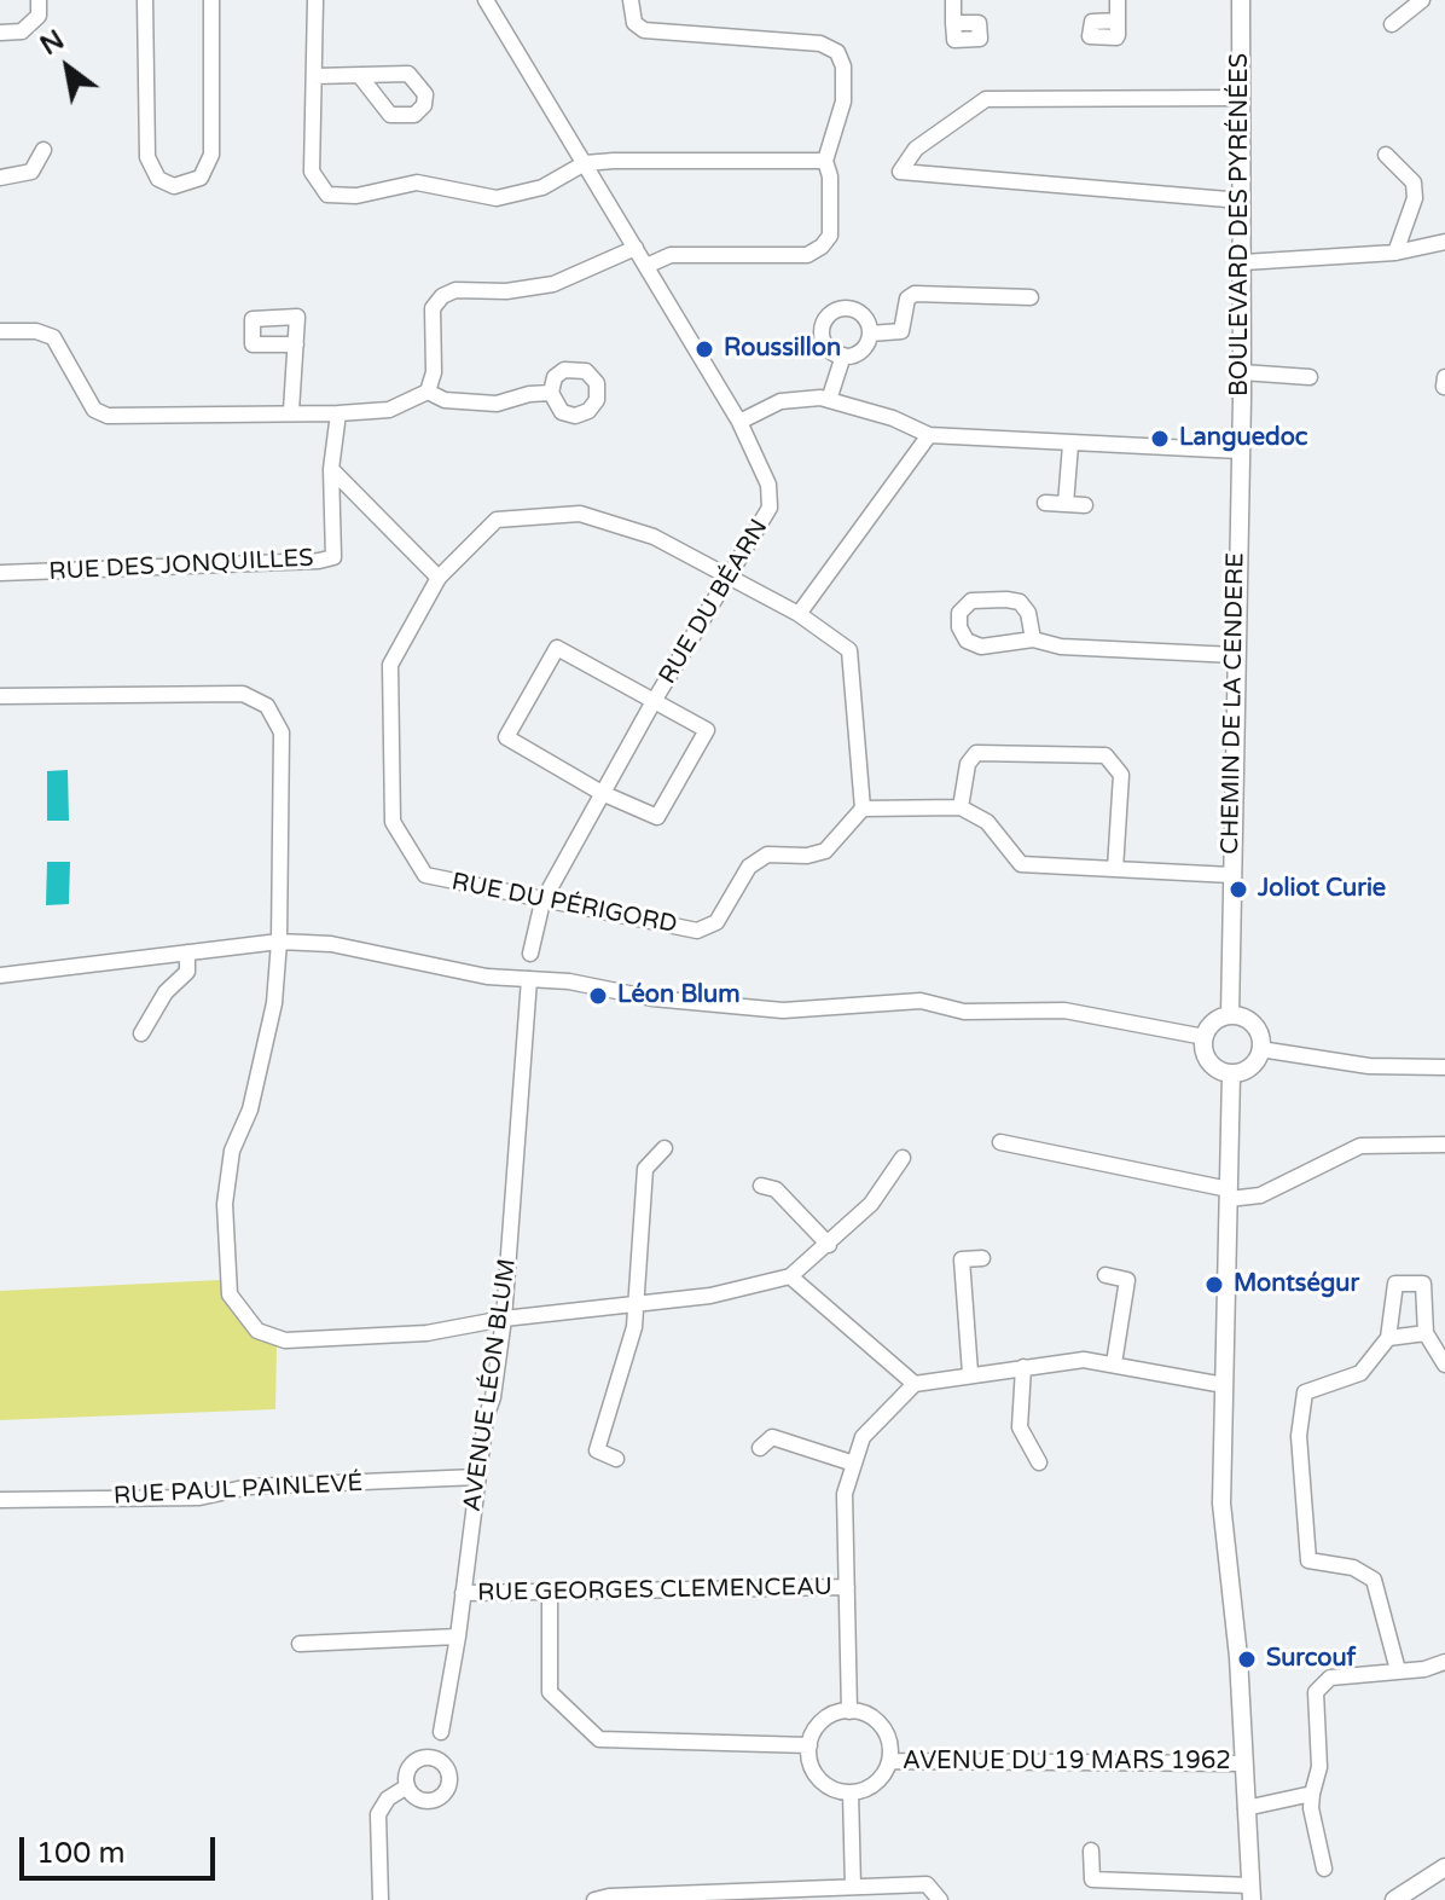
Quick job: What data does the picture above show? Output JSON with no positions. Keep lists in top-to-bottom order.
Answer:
{
  "streets": {
    "street": [
      "BOULEVARD DES PYRÉNÉES",
      "RUE DES JONQUILLES",
      "RUE DU BÉARN",
      "CHEMIN DE LA CENDERE",
      "RUE DU PÉRIGORD",
      "AVENUE LÉON BLUM",
      "RUE PAUL PAINLEVÉ",
      "RUE GEORGES CLEMENCEAU",
      "AVENUE DU 19 MARS 1962"
    ]
  },
  "crossings": [
    ["BOULEVARD DES PYRÉNÉES", "CHEMIN DE LA CENDERE"],
    ["RUE DU BÉARN", "RUE DU PÉRIGORD"],
    ["AVENUE LÉON BLUM", "RUE PAUL PAINLEVÉ"],
    ["AVENUE LÉON BLUM", "RUE GEORGES CLEMENCEAU"]
  ],
  "places": [
    "Roussillon",
    "Languedoc",
    "Joliot Curie",
    "Léon Blum",
    "Montségur",
    "Surcouf"
  ],
  "scale_bar": "100 m",
  "north": "top left"
}
